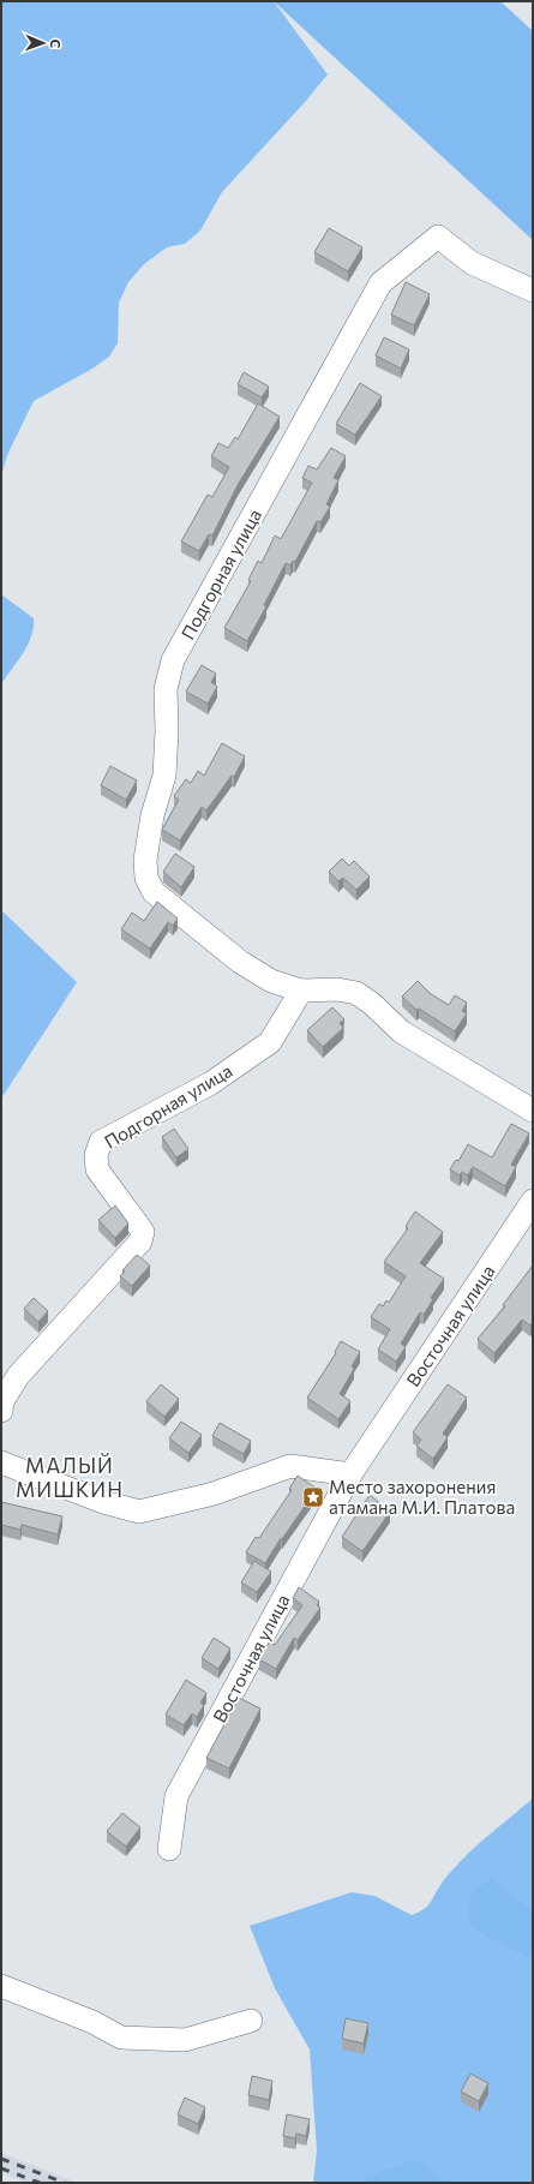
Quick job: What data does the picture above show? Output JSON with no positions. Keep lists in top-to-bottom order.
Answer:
{
  "streets": {
    "street": ["Подгорная улица", "Восточная улица"]
  },
  "districts": ["МАЛЫЙ МИШКИН"],
  "places": {
    "place": ["Место захоронения атамана М.И. Платова"]
  },
  "north": "right"
}
